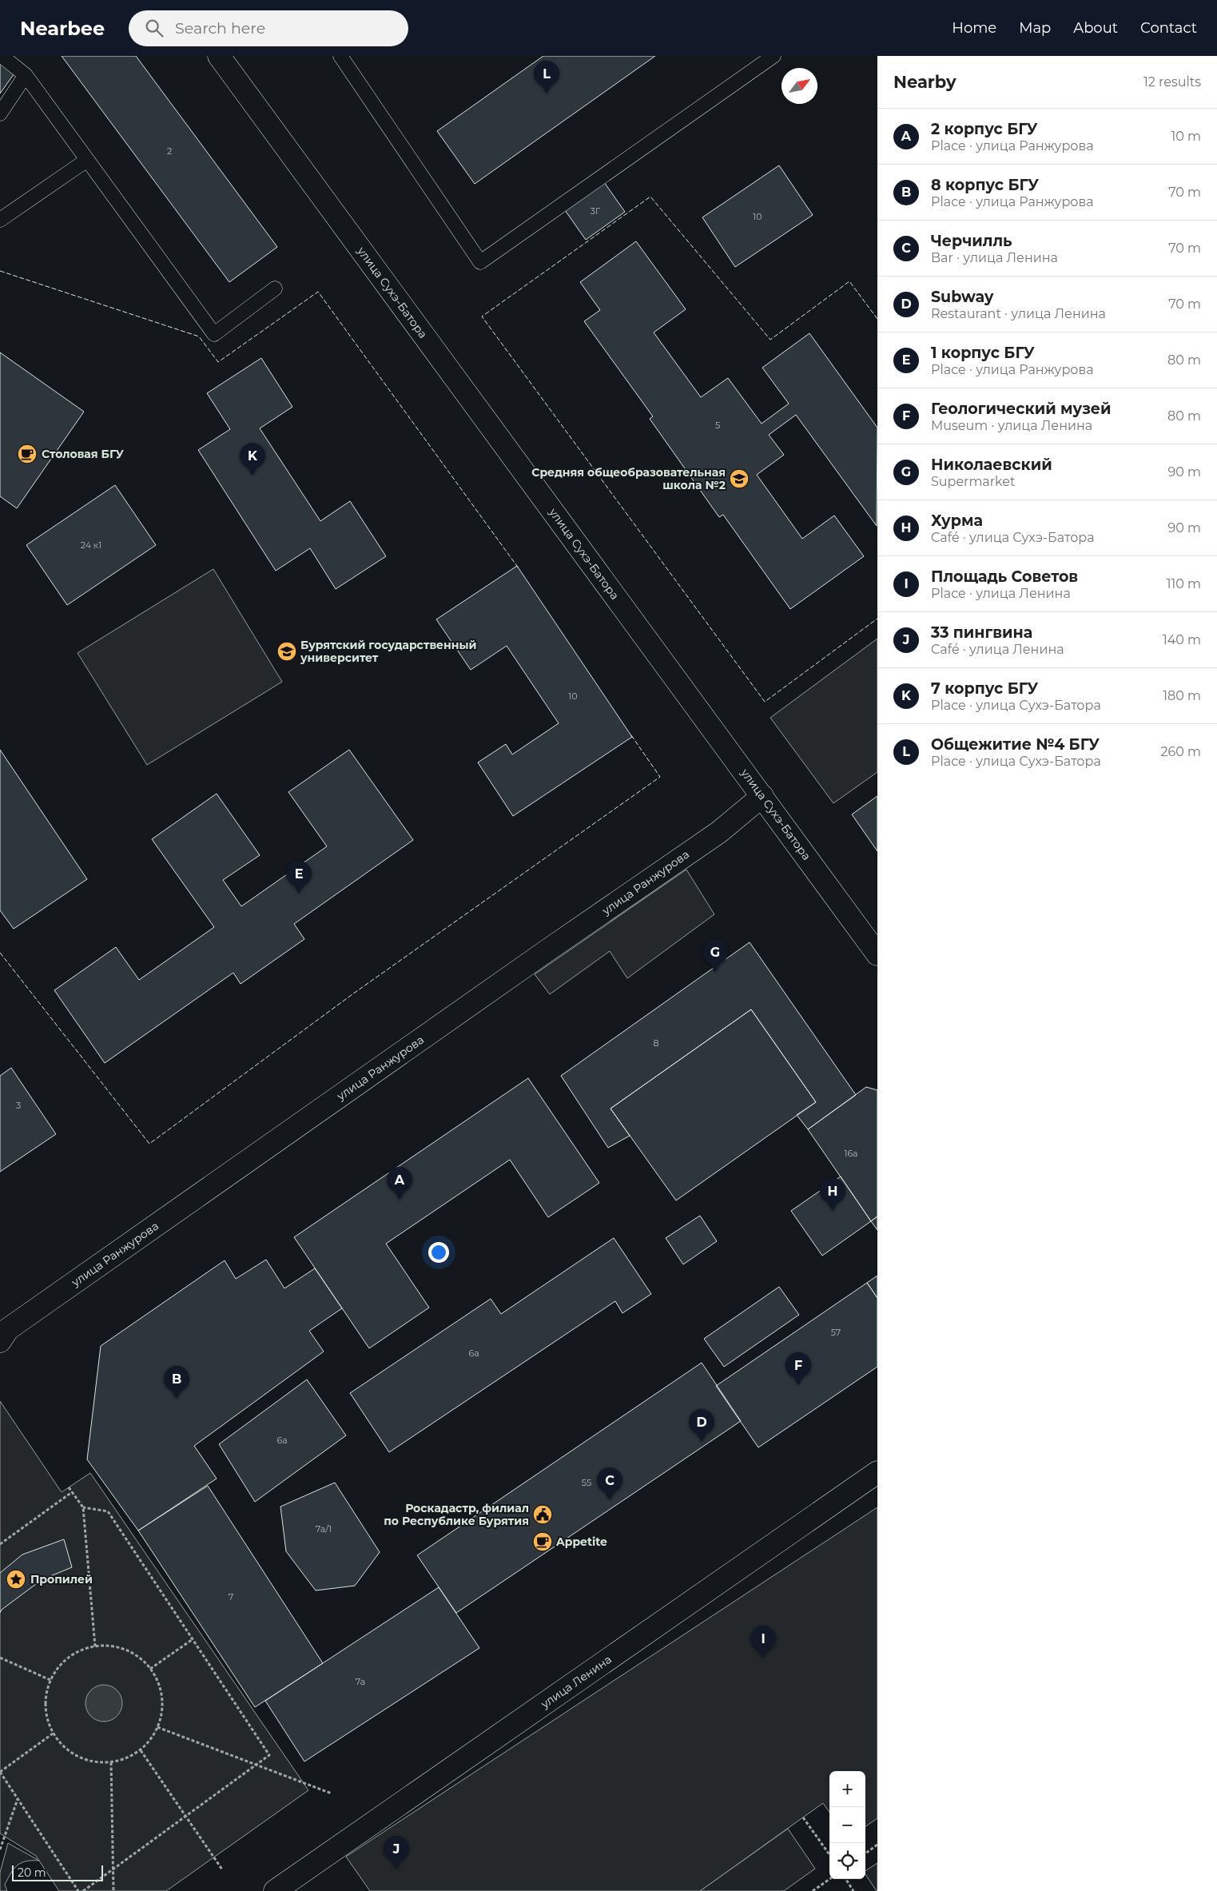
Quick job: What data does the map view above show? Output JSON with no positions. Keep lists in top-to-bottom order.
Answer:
{
  "streets": {
    "street": ["улица Сухэ-Батора", "улица Ранжурова", "улица Ленина"]
  },
  "crossings": [
    ["улица Сухэ-Батора", "улица Ранжурова"]
  ],
  "places": {
    "cafe": ["Столовая БГУ", "Appetite"],
    "school or university": ["Средняя общеобразовательная школа №2", "Бурятский государственный университет"],
    "public building": ["Роскадастр, филиал по Республике Бурятия"],
    "place": ["Пропилей"]
  },
  "house_numbers": [
    "2",
    "3Г",
    "10",
    "5",
    "24 к1",
    "10",
    "8",
    "3",
    "16а",
    "57",
    "6а",
    "6а",
    "55",
    "7а/1",
    "7",
    "7а"
  ],
  "scale_bar": "20 m",
  "north": "top right",
  "page": {
    "header": "Nearbee",
    "search": "Search here",
    "nav": [
      "Home",
      "Map",
      "About",
      "Contact"
    ],
    "heading": ["Nearby", "12 results"],
    "pins": [
      "L",
      "K",
      "E",
      "G",
      "A",
      "H",
      "F",
      "B",
      "D",
      "C",
      "I",
      "J"
    ],
    "list": [
      {
        "mark": "A",
        "name": "2 корпус БГУ",
        "note": "Place · улица Ранжурова",
        "value": "10 m"
      },
      {
        "mark": "B",
        "name": "8 корпус БГУ",
        "note": "Place · улица Ранжурова",
        "value": "70 m"
      },
      {
        "mark": "C",
        "name": "Черчилль",
        "note": "Bar · улица Ленина",
        "value": "70 m"
      },
      {
        "mark": "D",
        "name": "Subway",
        "note": "Restaurant · улица Ленина",
        "value": "70 m"
      },
      {
        "mark": "E",
        "name": "1 корпус БГУ",
        "note": "Place · улица Ранжурова",
        "value": "80 m"
      },
      {
        "mark": "F",
        "name": "Геологический музей",
        "note": "Museum · улица Ленина",
        "value": "80 m"
      },
      {
        "mark": "G",
        "name": "Николаевский",
        "note": "Supermarket",
        "value": "90 m"
      },
      {
        "mark": "H",
        "name": "Хурма",
        "note": "Café · улица Сухэ-Батора",
        "value": "90 m"
      },
      {
        "mark": "I",
        "name": "Площадь Советов",
        "note": "Place · улица Ленина",
        "value": "110 m"
      },
      {
        "mark": "J",
        "name": "33 пингвина",
        "note": "Café · улица Ленина",
        "value": "140 m"
      },
      {
        "mark": "K",
        "name": "7 корпус БГУ",
        "note": "Place · улица Сухэ-Батора",
        "value": "180 m"
      },
      {
        "mark": "L",
        "name": "Общежитие №4 БГУ",
        "note": "Place · улица Сухэ-Батора",
        "value": "260 m"
      }
    ],
    "map_buttons": ["+", "−"],
    "scale": "20 m"
  }
}
